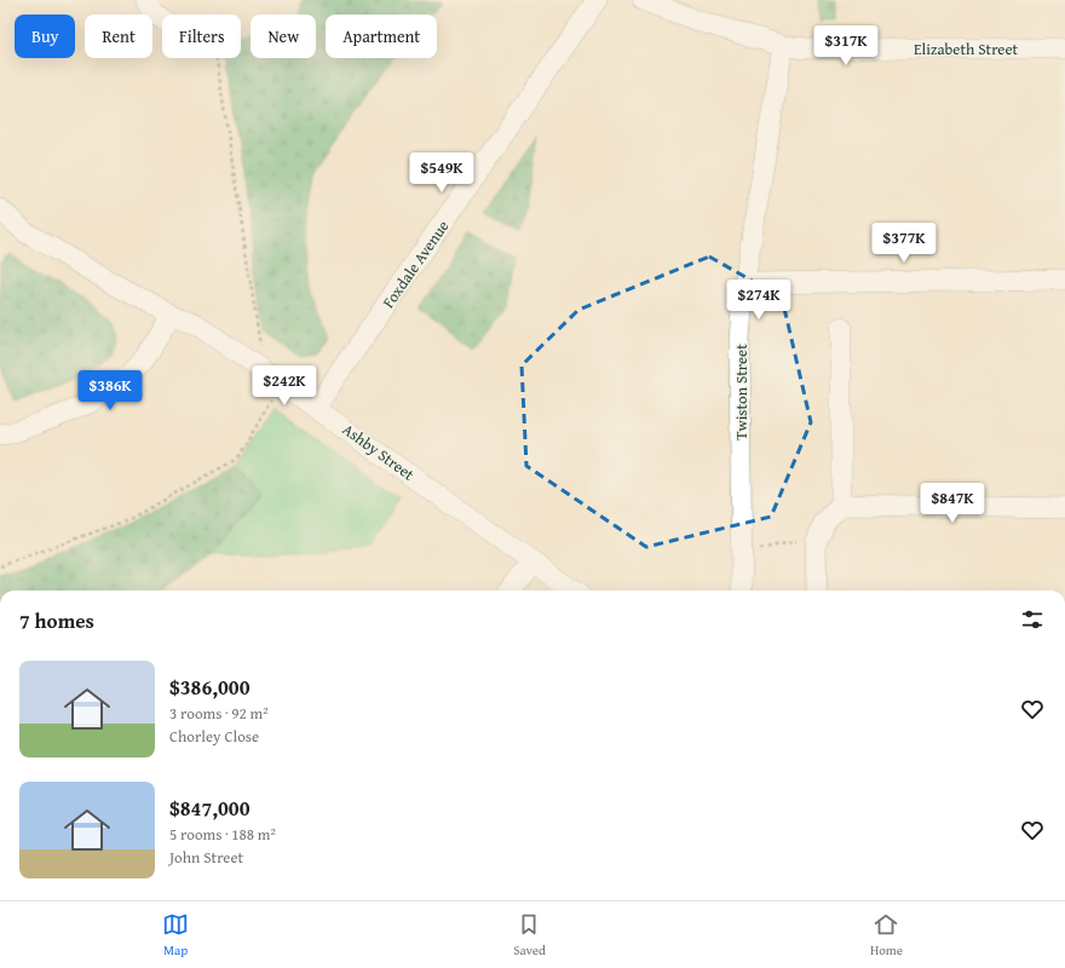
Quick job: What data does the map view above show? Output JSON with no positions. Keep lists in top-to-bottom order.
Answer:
{
  "streets": {
    "street": [
      "Elizabeth Street",
      "Foxdale Avenue",
      "Twiston Street",
      "Ashby Street"
    ]
  },
  "crossings": [
    ["Elizabeth Street", "Twiston Street"],
    ["Foxdale Avenue", "Ashby Street"]
  ],
  "page": {
    "chip": [
      "Buy",
      "Rent",
      "Filters",
      "New",
      "Apartment"
    ],
    "price": [
      "$317K",
      "$549K",
      "$377K",
      "$274K",
      "$242K",
      "$386K",
      "$847K"
    ],
    "heading": "7 homes",
    "list": [
      {
        "name": "$386,000",
        "note": "3 rooms · 92 m² · Chorley Close"
      },
      {
        "name": "$847,000",
        "note": "5 rooms · 188 m² · John Street"
      }
    ],
    "tabs": ["Map", "Saved", "Home"]
  }
}
